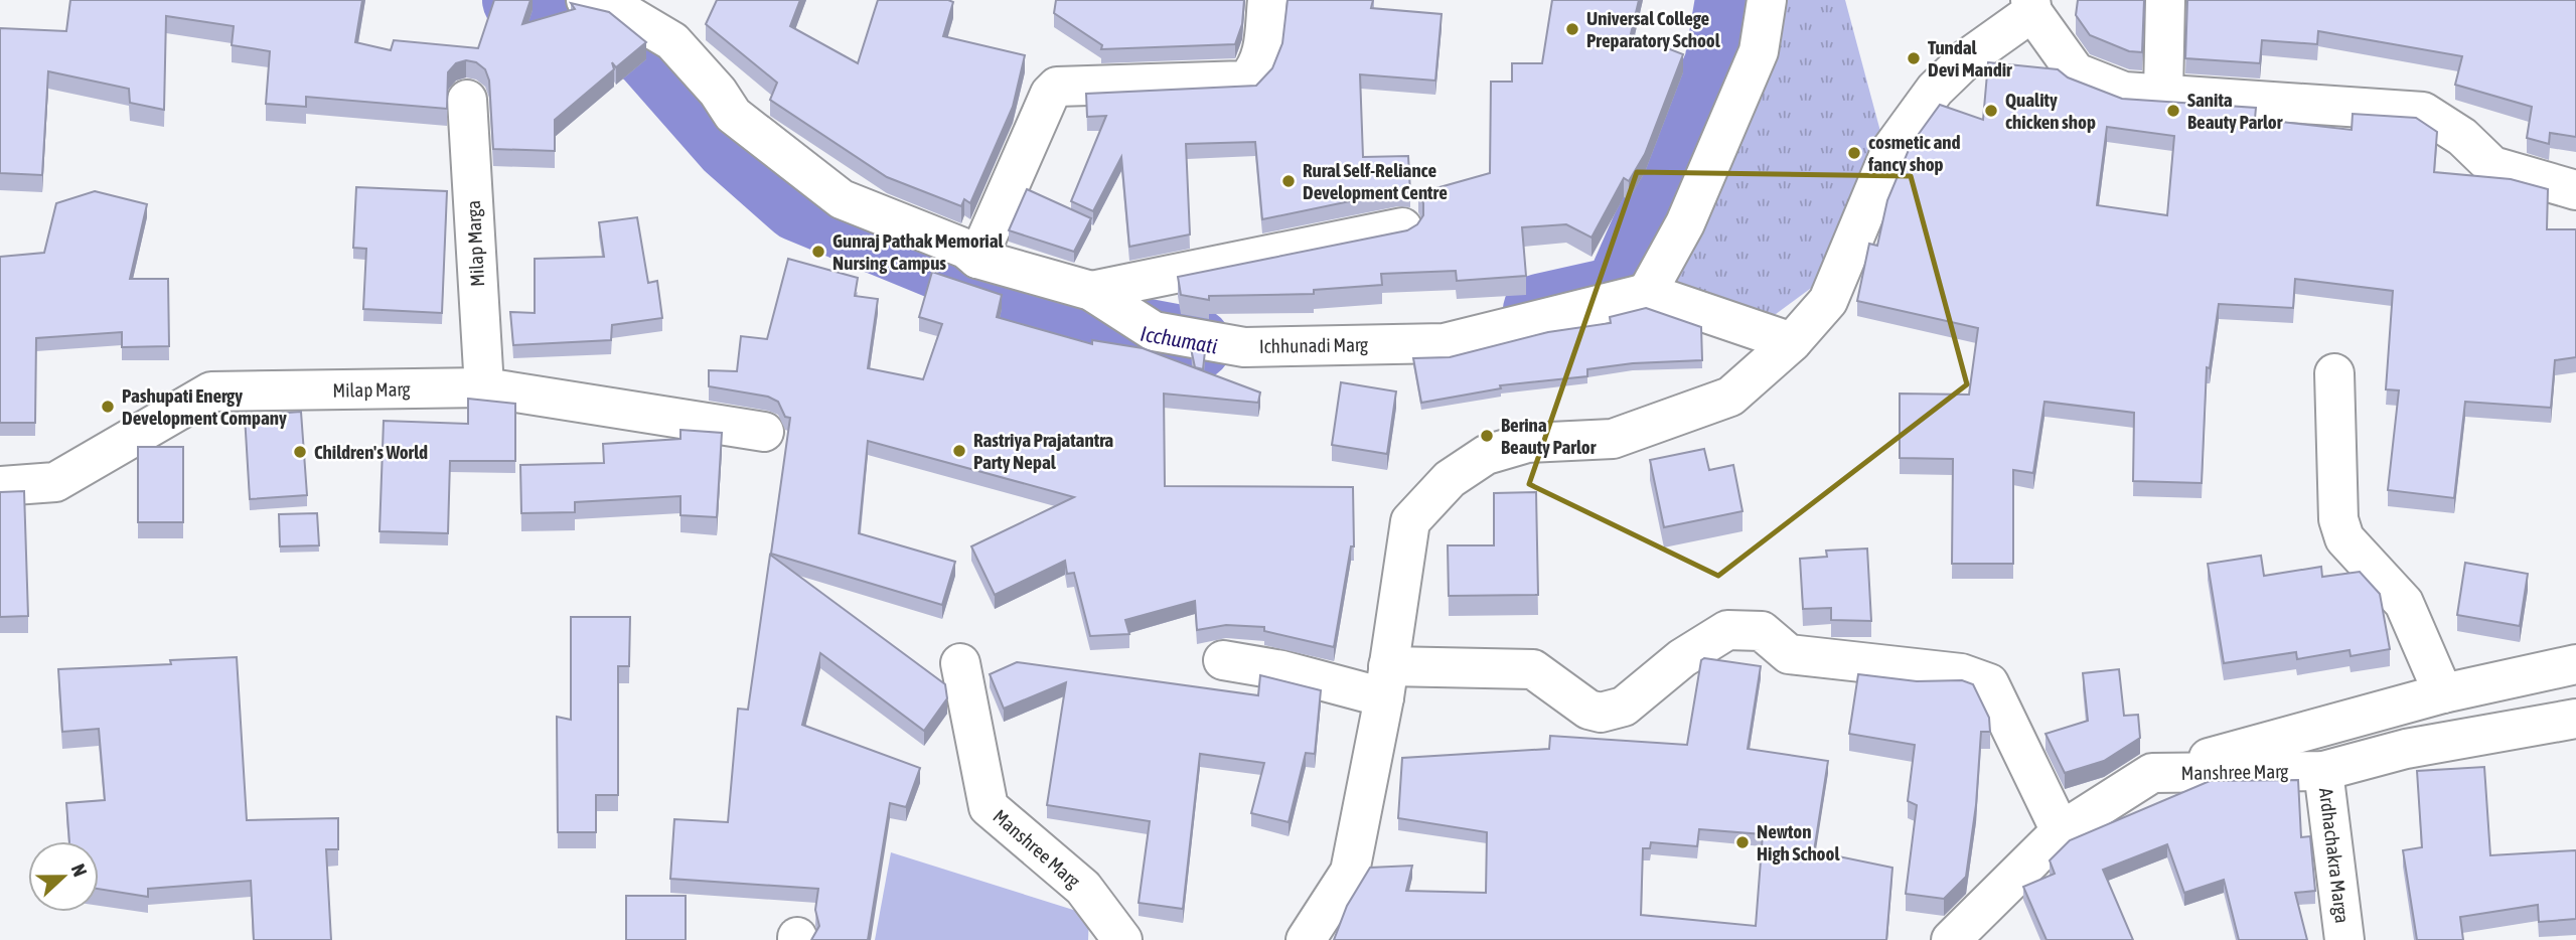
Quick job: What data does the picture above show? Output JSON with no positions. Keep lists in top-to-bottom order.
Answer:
{
  "streets": {
    "street": [
      "Milap Marga",
      "Ichhunadi Marg",
      "Milap Marg",
      "Manshree Marg",
      "Ardhachakra Marga"
    ]
  },
  "crossings": [
    ["Milap Marga", "Milap Marg"],
    ["Manshree Marg", "Ardhachakra Marga"]
  ],
  "water": ["Icchumati"],
  "places": [
    "Universal College Preparatory School",
    "Tundal Devi Mandir",
    "Quality chicken shop",
    "Sanita Beauty Parlor",
    "cosmetic and fancy shop",
    "Rural Self-Reliance Development Centre",
    "Gunraj Pathak Memorial Nursing Campus",
    "Pashupati Energy Development Company",
    "Berina Beauty Parlor",
    "Rastriya Prajatantra Party Nepal",
    "Children's World",
    "Newton High School"
  ],
  "north": "right"
}
